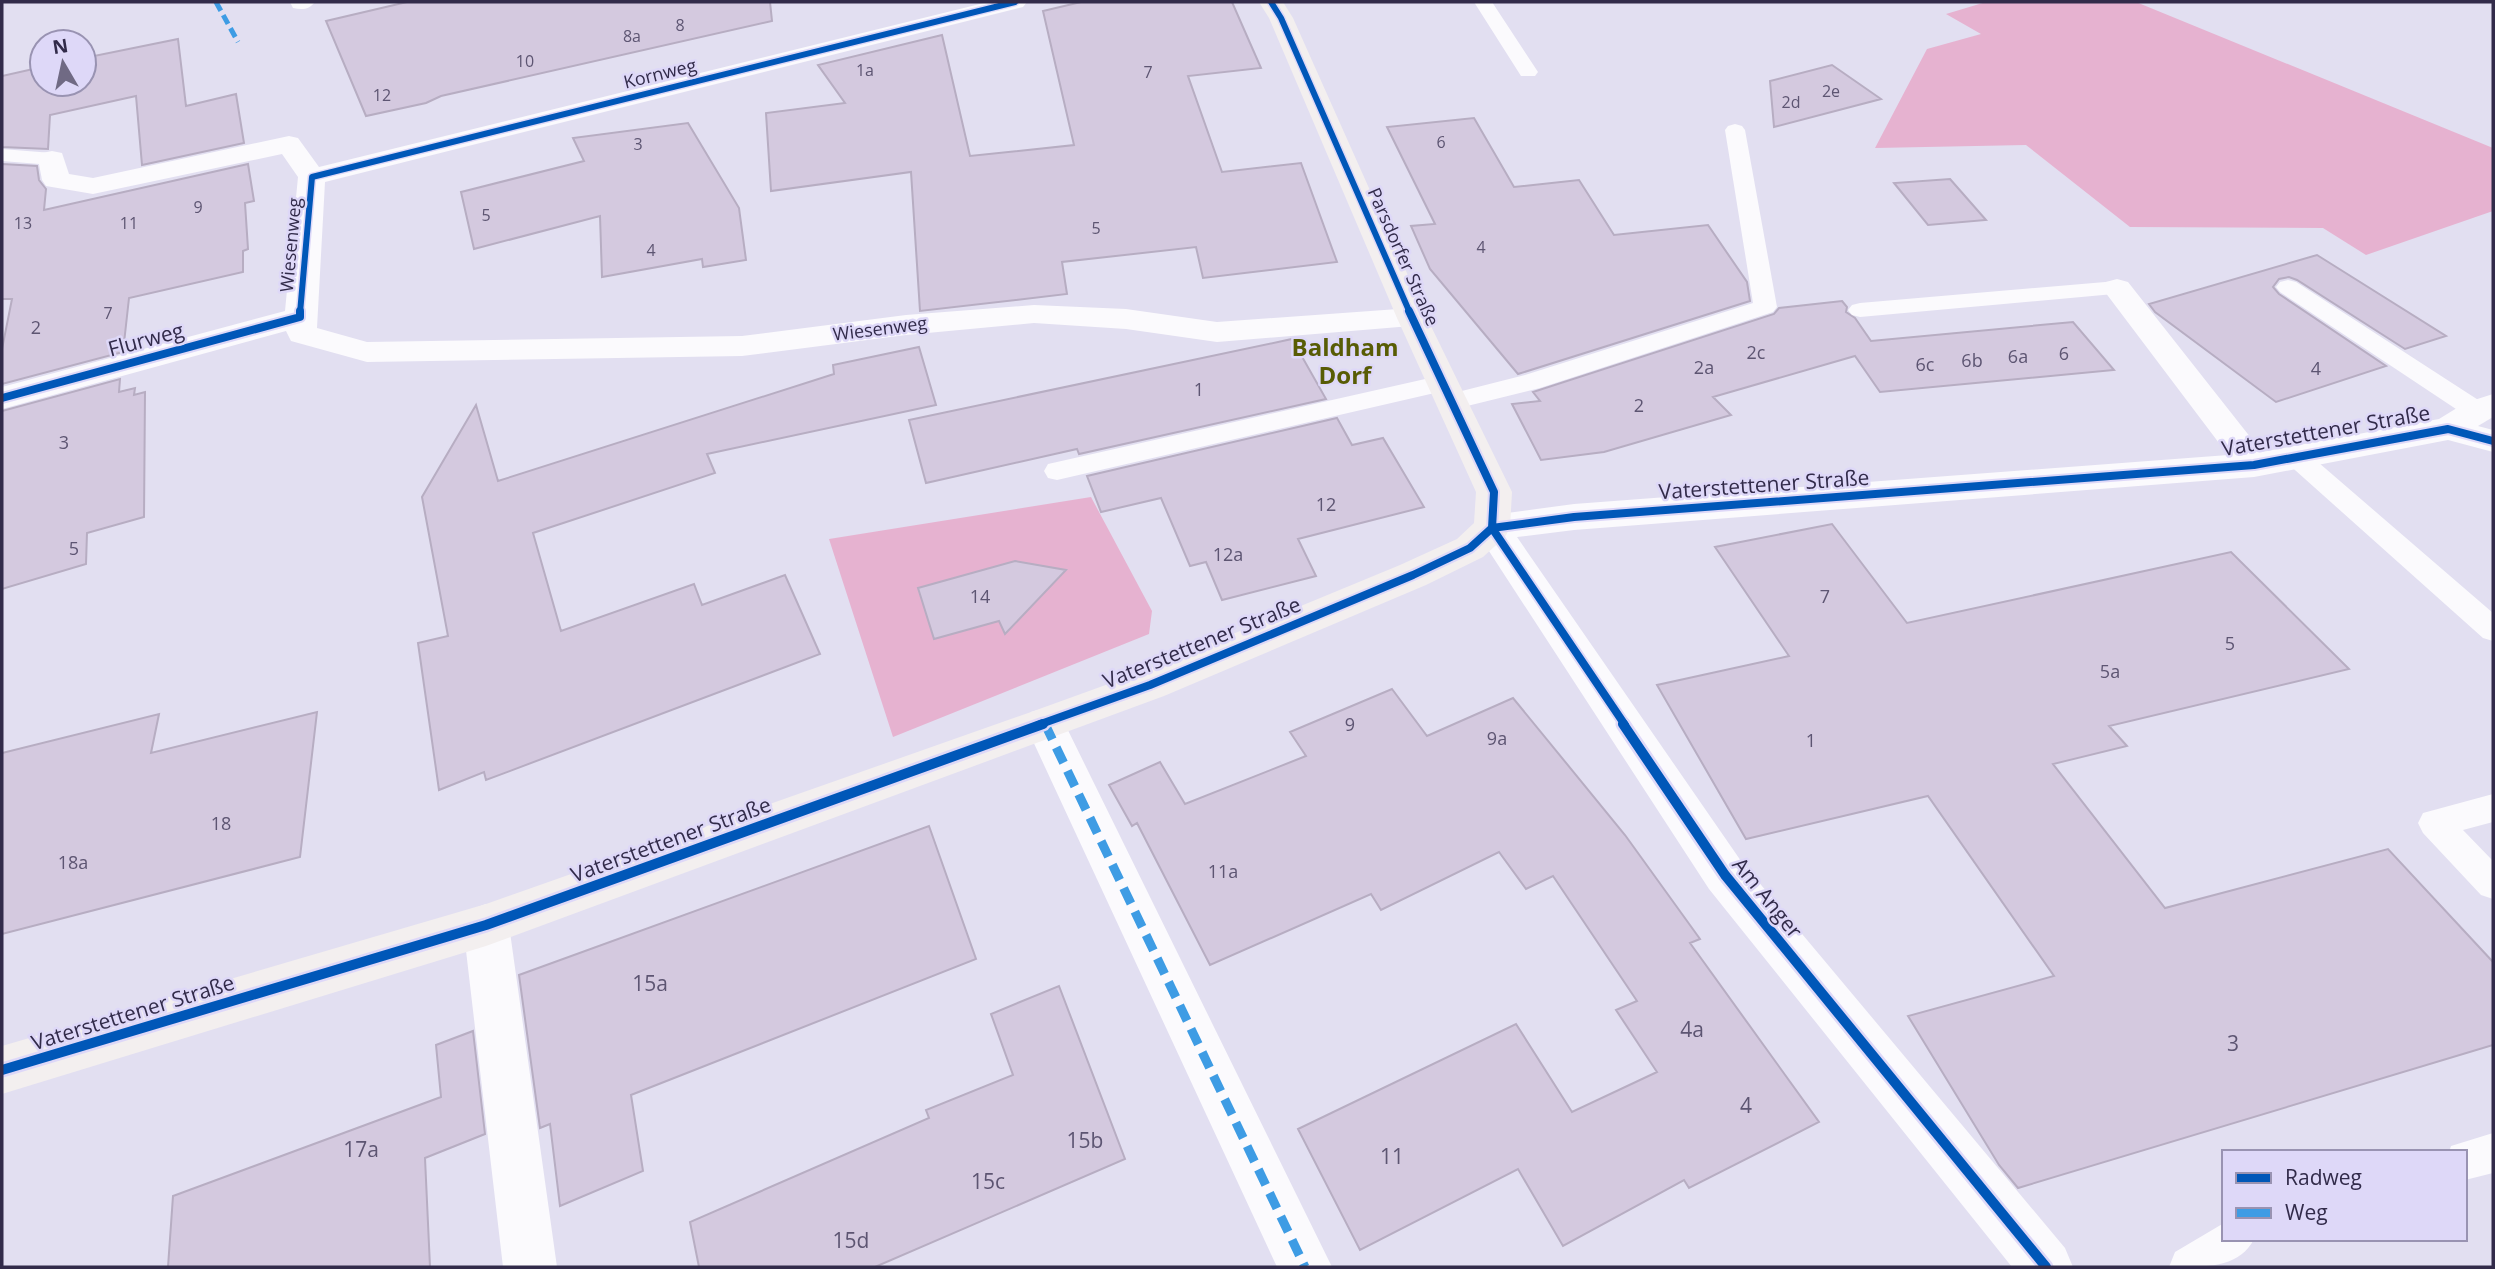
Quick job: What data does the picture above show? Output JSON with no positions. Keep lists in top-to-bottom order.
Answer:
{
  "streets": {
    "street": [
      "Kornweg",
      "Wiesenweg",
      "Parsdorfer Straße",
      "Flurweg",
      "Vaterstettener Straße",
      "Am Anger"
    ]
  },
  "crossings": [
    ["Kornweg", "Wiesenweg"],
    ["Wiesenweg", "Parsdorfer Straße"],
    ["Wiesenweg", "Flurweg"],
    ["Parsdorfer Straße", "Vaterstettener Straße"],
    ["Parsdorfer Straße", "Am Anger"],
    ["Vaterstettener Straße", "Am Anger"]
  ],
  "districts": ["Baldham Dorf"],
  "house_numbers": [
    "8",
    "8a",
    "10",
    "1a",
    "7",
    "2e",
    "12",
    "2d",
    "6",
    "3",
    "9",
    "5",
    "13",
    "11",
    "5",
    "4",
    "4",
    "7",
    "2",
    "2c",
    "6",
    "6a",
    "6b",
    "6c",
    "2a",
    "4",
    "1",
    "2",
    "3",
    "12",
    "5",
    "12a",
    "14",
    "7",
    "5",
    "5a",
    "9",
    "9a",
    "1",
    "18",
    "18a",
    "11a",
    "15a",
    "4a",
    "3",
    "4",
    "15b",
    "17a",
    "11",
    "15c",
    "15d"
  ],
  "legend": ["Radweg", "Weg"],
  "north": "top"
}
